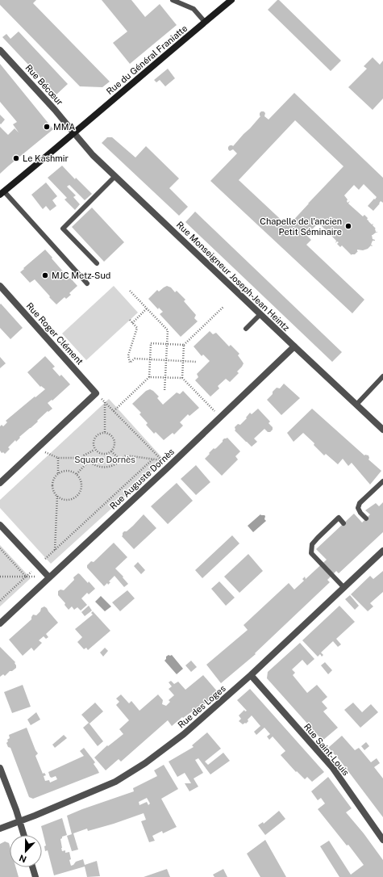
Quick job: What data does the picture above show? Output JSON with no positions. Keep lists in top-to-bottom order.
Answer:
{
  "streets": {
    "main road": ["Rue du Général Franiatte"],
    "street": [
      "Rue Bécœur",
      "Rue Monseigneur Joseph-Jean Heintz",
      "Rue Roger Clément",
      "Rue Auguste Dornès",
      "Rue des Loges",
      "Rue Saint-Louis"
    ]
  },
  "crossings": [
    ["Rue du Général Franiatte", "Rue Bécœur"],
    ["Rue du Général Franiatte", "Rue Monseigneur Joseph-Jean Heintz"],
    ["Rue Bécœur", "Rue Monseigneur Joseph-Jean Heintz"],
    ["Rue Monseigneur Joseph-Jean Heintz", "Rue Auguste Dornès"],
    ["Rue des Loges", "Rue Saint-Louis"]
  ],
  "parks": ["Square Dornès"],
  "places": [
    "MMA",
    "Le Kashmir",
    "Chapelle de l'ancien Petit Séminaire",
    "MJC Metz-Sud"
  ],
  "north": "bottom"
}
